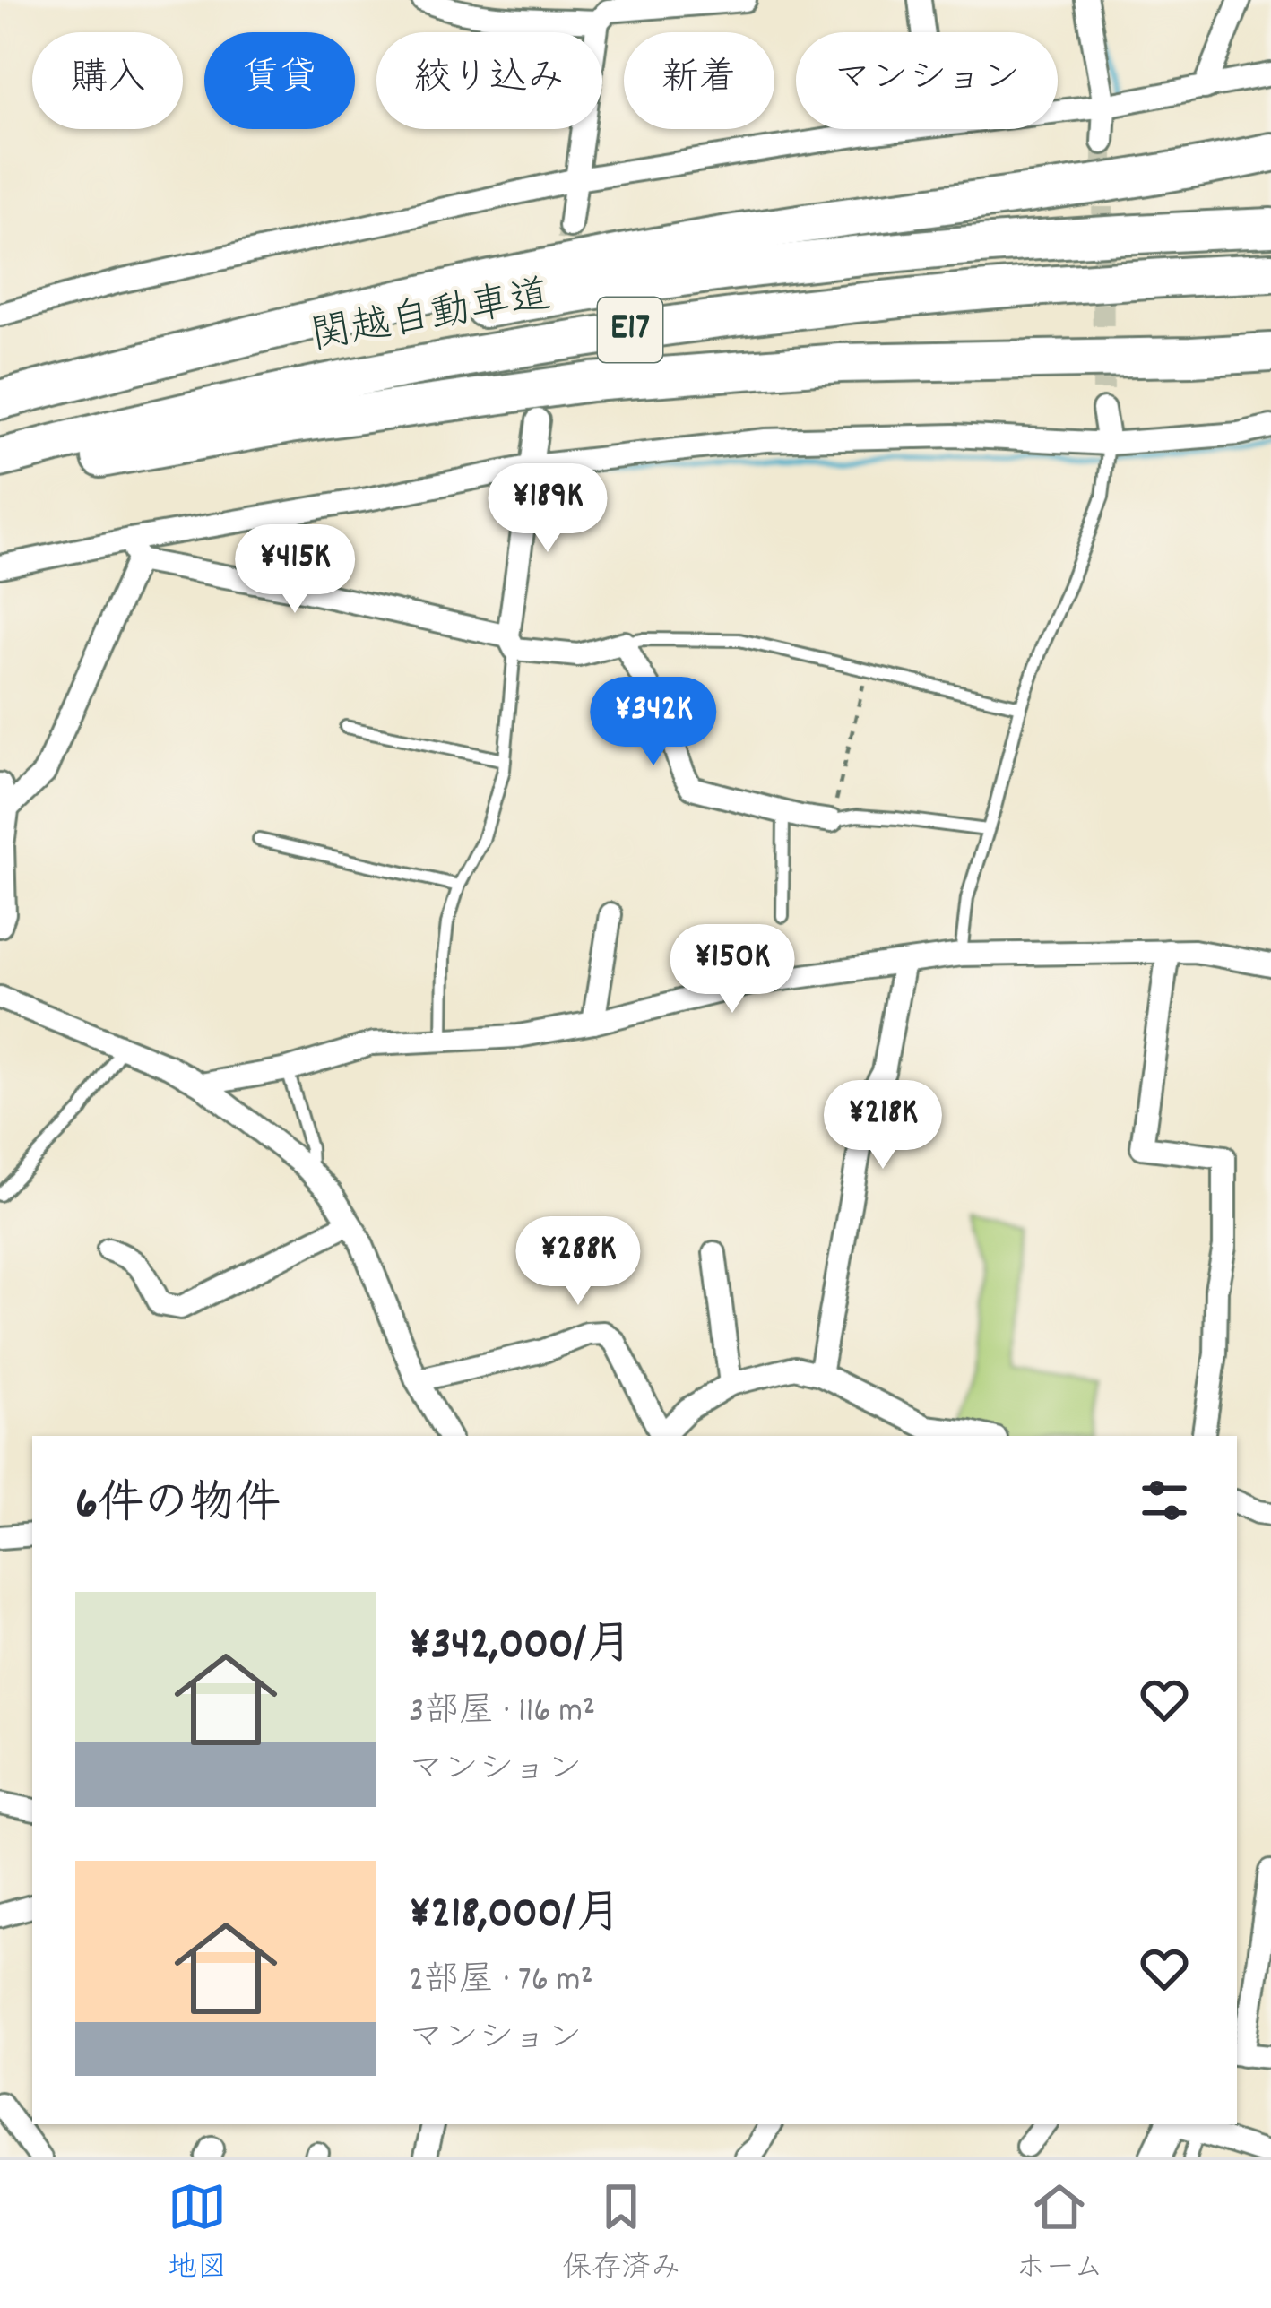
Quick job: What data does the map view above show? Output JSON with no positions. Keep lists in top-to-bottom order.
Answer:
{
  "streets": {
    "highway": ["関越自動車道", "E17"]
  },
  "page": {
    "chip": [
      "購入",
      "賃貸",
      "絞り込み",
      "新着",
      "マンション"
    ],
    "price": [
      "¥189K",
      "¥415K",
      "¥342K",
      "¥150K",
      "¥218K",
      "¥288K"
    ],
    "heading": "6件の物件",
    "list": [
      {
        "name": "¥342,000/月",
        "note": "3部屋 · 116 m² · マンション"
      },
      {
        "name": "¥218,000/月",
        "note": "2部屋 · 76 m² · マンション"
      }
    ],
    "tabs": ["地図", "保存済み", "ホーム"]
  }
}
